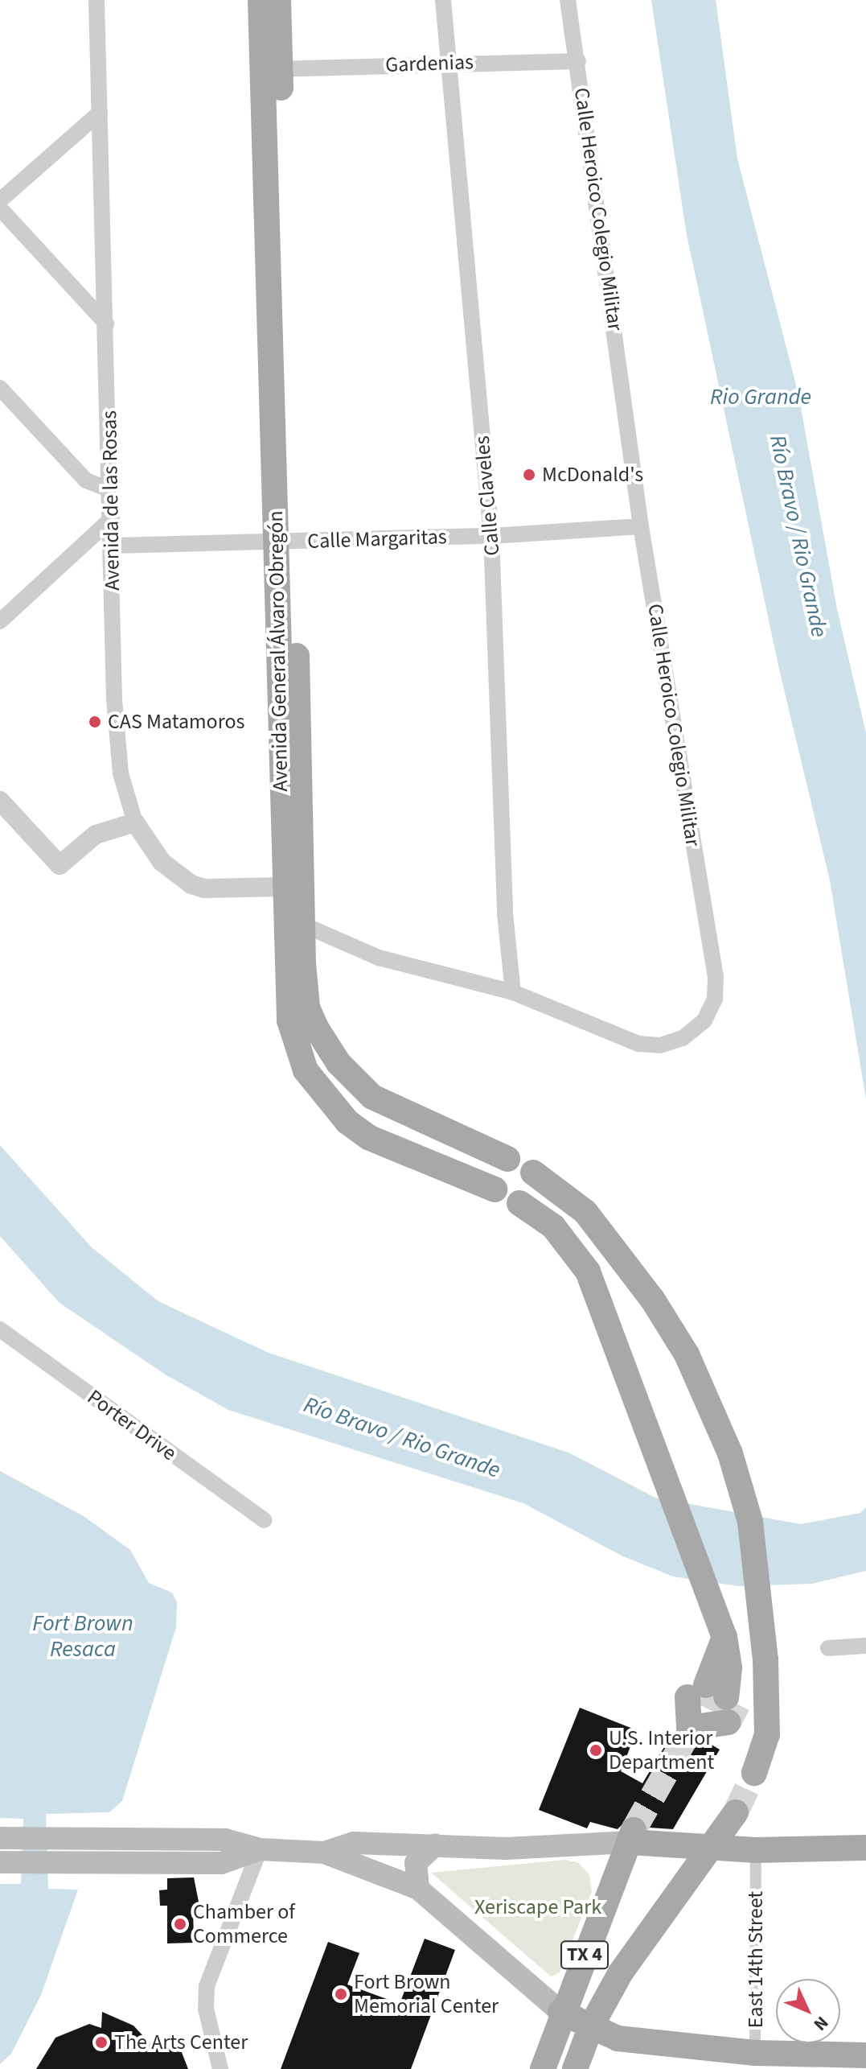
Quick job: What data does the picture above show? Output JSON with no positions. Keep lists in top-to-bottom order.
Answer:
{
  "streets": {
    "main road": ["Avenida General Álvaro Obregón", "TX 4"],
    "street": [
      "Gardenias",
      "Calle Heroico Colegio Militar",
      "Calle Claveles",
      "Avenida de las Rosas",
      "Calle Margaritas",
      "Porter Drive",
      "East 14th Street"
    ]
  },
  "crossings": [
    ["Gardenias", "Calle Heroico Colegio Militar"],
    ["Gardenias", "Calle Claveles"],
    ["Gardenias", "Avenida General Álvaro Obregón"],
    ["Calle Heroico Colegio Militar", "Calle Claveles"],
    ["Calle Heroico Colegio Militar", "Calle Margaritas"],
    ["Calle Heroico Colegio Militar", "Avenida General Álvaro Obregón"],
    ["Calle Claveles", "Calle Margaritas"],
    ["Avenida de las Rosas", "Calle Margaritas"],
    ["Avenida de las Rosas", "Avenida General Álvaro Obregón"],
    ["Calle Margaritas", "Avenida General Álvaro Obregón"]
  ],
  "water": ["Rio Grande", "Río Bravo / Rio Grande", "Fort Brown Resaca"],
  "parks": ["Xeriscape Park"],
  "places": [
    "McDonald's",
    "CAS Matamoros",
    "U.S. Interior Department",
    "Chamber of Commerce",
    "Fort Brown Memorial Center",
    "The Arts Center"
  ],
  "north": "bottom right"
}
